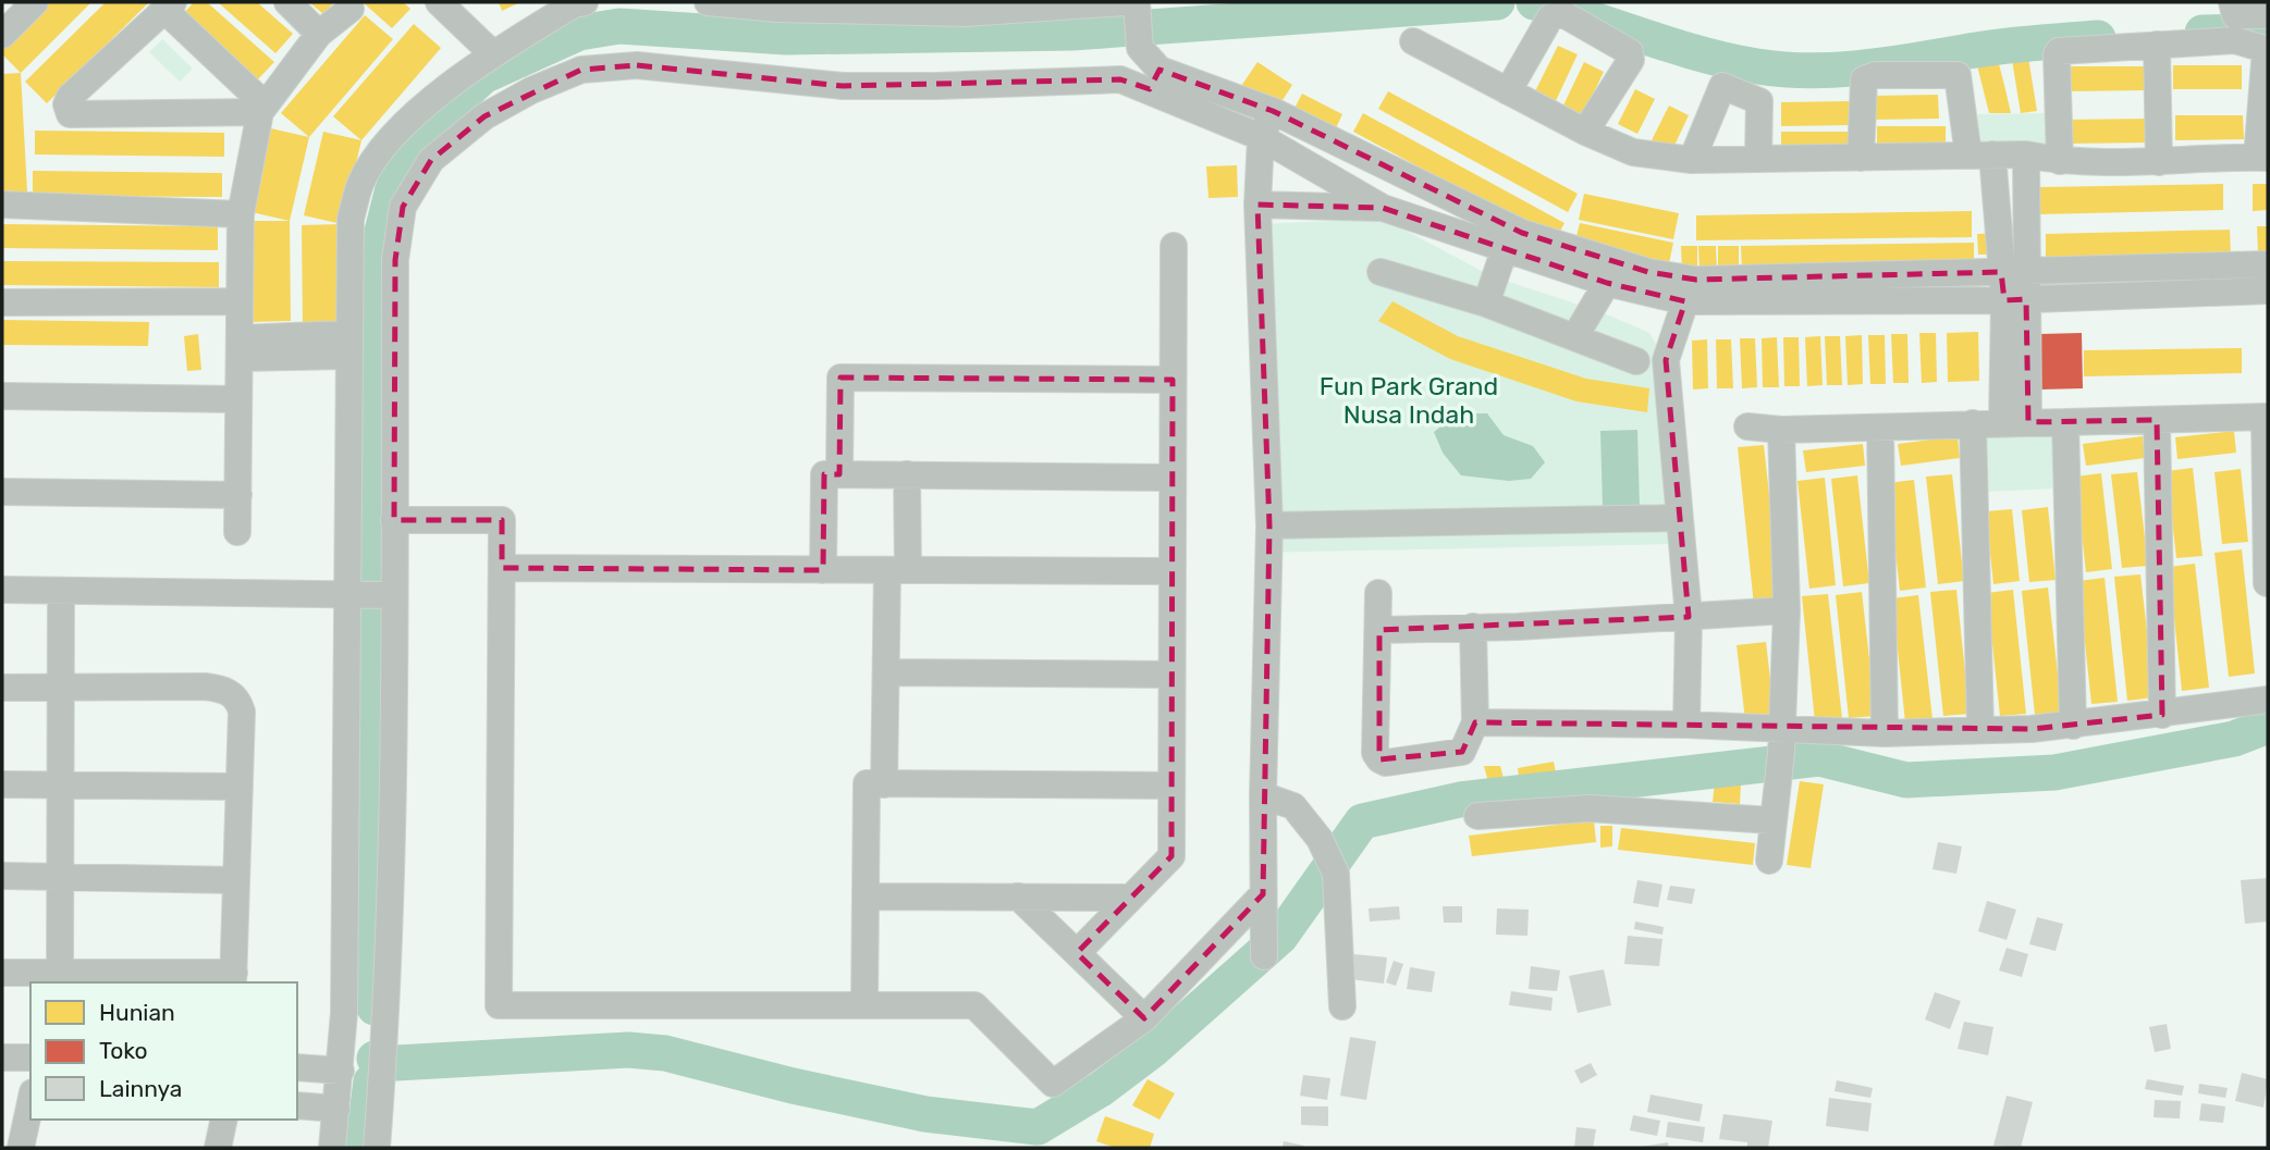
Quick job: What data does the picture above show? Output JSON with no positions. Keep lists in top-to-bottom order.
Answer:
{
  "parks": ["Fun Park Grand Nusa Indah"],
  "legend": ["Hunian", "Toko", "Lainnya"]
}
